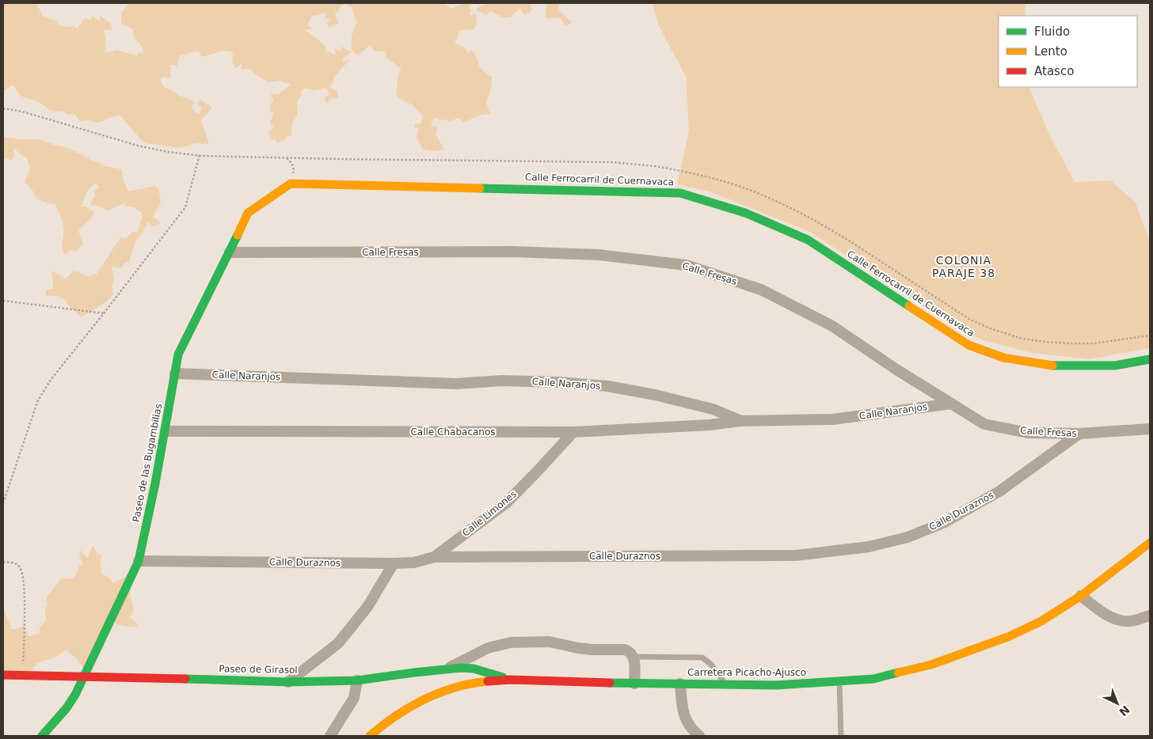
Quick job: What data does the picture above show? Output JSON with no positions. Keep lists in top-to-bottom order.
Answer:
{
  "streets": {
    "street": [
      "Calle Ferrocarril de Cuernavaca",
      "Calle Fresas",
      "Calle Naranjos",
      "Calle Chabacanos",
      "Paseo de las Bugambilias",
      "Calle Duraznos",
      "Calle Limones",
      "Paseo de Girasol",
      "Carretera Picacho-Ajusco"
    ]
  },
  "crossings": [
    ["Calle Fresas", "Calle Naranjos"],
    ["Calle Fresas", "Paseo de las Bugambilias"],
    ["Calle Fresas", "Calle Duraznos"],
    ["Calle Naranjos", "Calle Chabacanos"],
    ["Calle Naranjos", "Paseo de las Bugambilias"],
    ["Calle Chabacanos", "Paseo de las Bugambilias"],
    ["Calle Chabacanos", "Calle Limones"],
    ["Paseo de las Bugambilias", "Calle Duraznos"],
    ["Paseo de las Bugambilias", "Paseo de Girasol"],
    ["Calle Duraznos", "Calle Limones"],
    ["Paseo de Girasol", "Carretera Picacho-Ajusco"]
  ],
  "districts": ["COLONIA PARAJE 38"],
  "legend": ["Fluido", "Lento", "Atasco"],
  "north": "bottom right"
}
